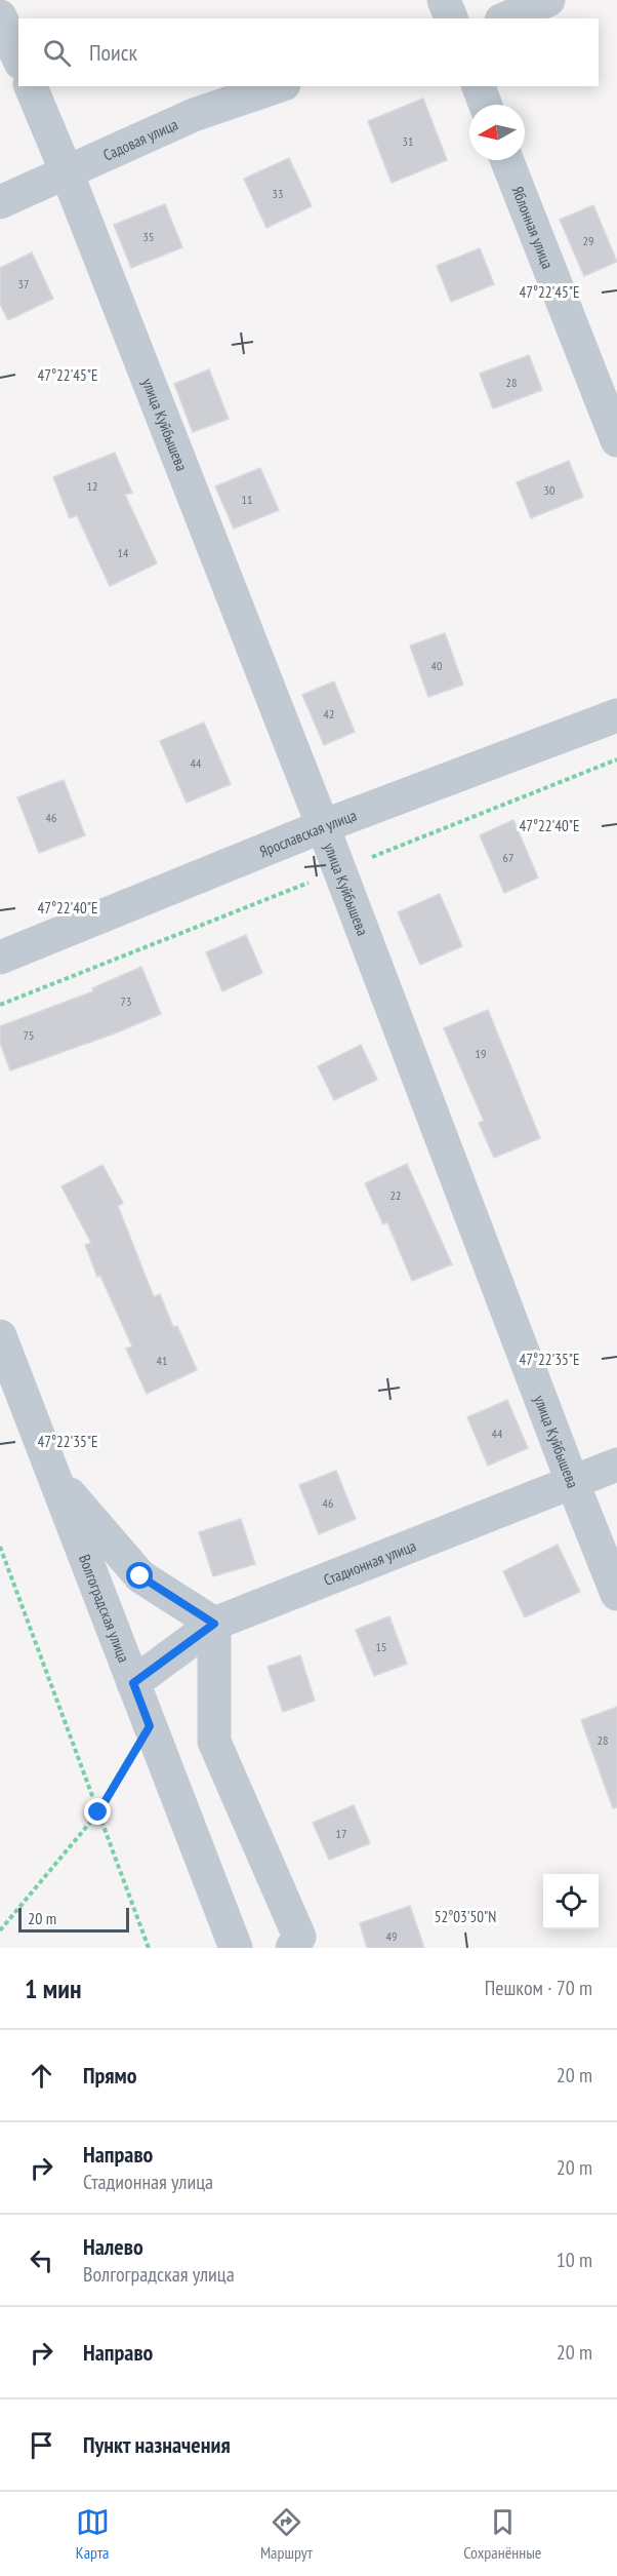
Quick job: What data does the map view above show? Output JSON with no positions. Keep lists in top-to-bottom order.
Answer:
{
  "streets": {
    "street": [
      "Садовая улица",
      "Яблонная улица",
      "улица Куйбышева",
      "Ярославская улица",
      "Стадионная улица",
      "Волгоградская улица"
    ]
  },
  "crossings": [
    ["Садовая улица", "улица Куйбышева"],
    ["улица Куйбышева", "Ярославская улица"],
    ["улица Куйбышева", "Стадионная улица"],
    ["Стадионная улица", "Волгоградская улица"]
  ],
  "house_numbers": [
    "31",
    "33",
    "35",
    "29",
    "37",
    "28",
    "12",
    "30",
    "11",
    "14",
    "40",
    "42",
    "44",
    "46",
    "67",
    "73",
    "75",
    "19",
    "22",
    "41",
    "44",
    "46",
    "15",
    "28",
    "17",
    "49"
  ],
  "scale_bar": "20 m",
  "north": "left",
  "page": {
    "search": "Поиск",
    "scale": "20 m",
    "heading": ["1 мин", "Пешком · 70 m"],
    "list": [
      ["Прямо", "20 m"],
      ["Направо", "Стадионная улица", "20 m"],
      ["Налево", "Волгоградская улица", "10 m"],
      ["Направо", "20 m"],
      "Пункт назначения"
    ],
    "nav": ["Карта", "Маршрут", "Сохранённые"]
  },
  "coordinates": [
    "47°22'45\"E",
    "47°22'40\"E",
    "47°22'35\"E",
    "52°03'50\"N"
  ]
}
